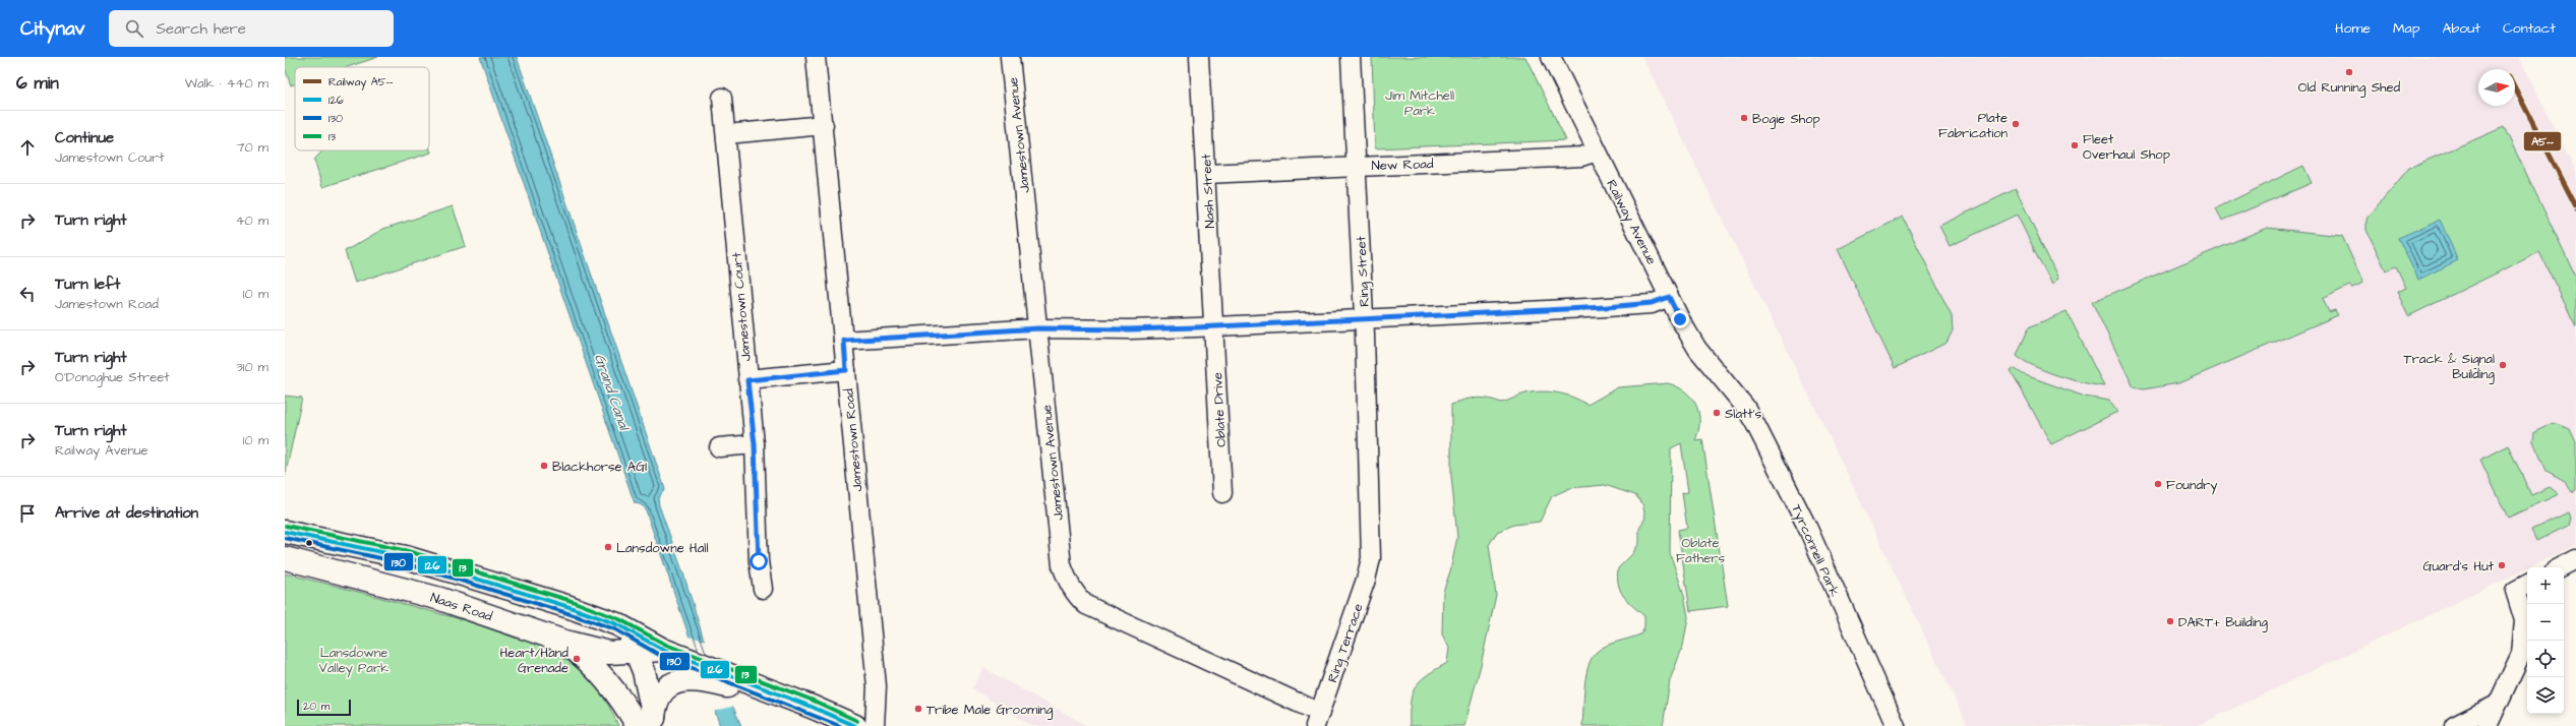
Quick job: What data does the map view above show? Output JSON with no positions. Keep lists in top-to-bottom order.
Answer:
{
  "streets": {
    "main road": ["Naas Road"],
    "street": [
      "Jamestown Avenue",
      "New Road",
      "Nash Street",
      "Railway Avenue",
      "Ring Street",
      "Jamestown Court",
      "Oblate Drive",
      "Jamestown Road",
      "Tyrconnell Park",
      "Ring Terrace"
    ]
  },
  "crossings": [
    ["Jamestown Avenue", "Ring Terrace"],
    ["New Road", "Nash Street"],
    ["New Road", "Railway Avenue"],
    ["New Road", "Ring Street"],
    ["Nash Street", "Oblate Drive"],
    ["Railway Avenue", "Tyrconnell Park"],
    ["Ring Street", "Ring Terrace"]
  ],
  "water": ["Grand Canal"],
  "parks": ["Jim Mitchell Park", "Oblate Fathers", "Lansdowne Valley Park"],
  "places": [
    "Old Running Shed",
    "Bogie Shop",
    "Plate Fabrication",
    "Fleet Overhaul Shop",
    "Track & Signal Building",
    "Slatt’s",
    "Blackhorse AGI",
    "Foundry",
    "Lansdowne Hall",
    "Guard's Hut",
    "DART+ Building",
    "Heart/Hand Grenade",
    "Tribe Male Grooming"
  ],
  "lines": [
    "rail line A5--",
    "transit line 13",
    "transit line 126",
    "transit line 130"
  ],
  "legend": [
    "Railway A5--",
    "126",
    "130",
    "13"
  ],
  "scale_bar": "20 m",
  "north": "right",
  "page": {
    "header": "Citynav",
    "search": "Search here",
    "nav": [
      "Home",
      "Map",
      "About",
      "Contact"
    ],
    "heading": ["6 min", "Walk · 440 m"],
    "list": [
      ["Continue", "Jamestown Court", "70 m"],
      ["Turn right", "40 m"],
      ["Turn left", "Jamestown Road", "10 m"],
      ["Turn right", "O'Donoghue Street", "310 m"],
      ["Turn right", "Railway Avenue", "10 m"],
      "Arrive at destination"
    ],
    "map_buttons": ["+", "−"],
    "scale": "20 m"
  }
}
